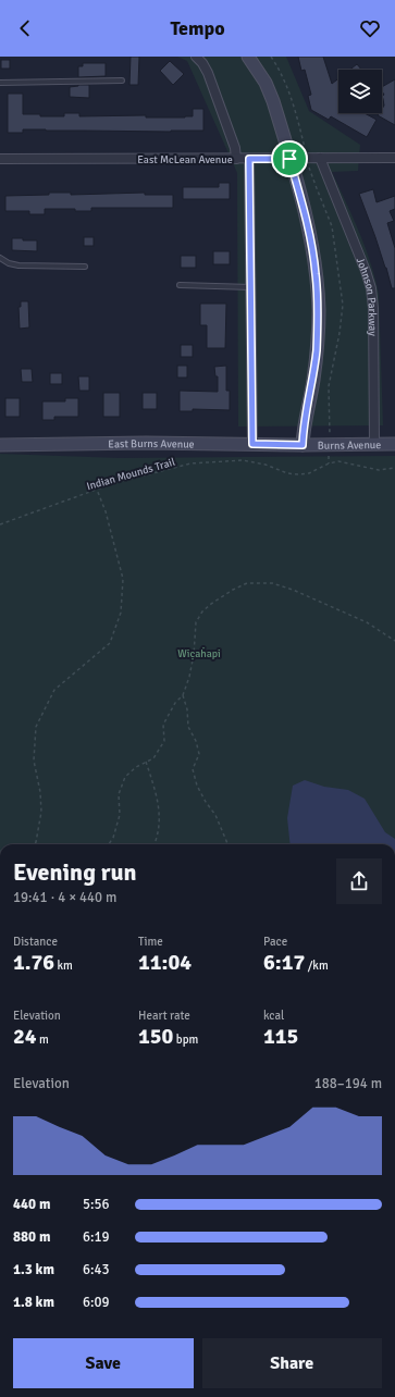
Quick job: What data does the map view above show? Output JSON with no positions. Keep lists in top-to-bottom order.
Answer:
{
  "streets": {
    "street": [
      "East McLean Avenue",
      "Johnson Parkway",
      "East Burns Avenue",
      "Burns Avenue"
    ],
    "path": ["Indian Mounds Trail"]
  },
  "crossings": [
    ["East McLean Avenue", "Johnson Parkway"],
    ["Johnson Parkway", "Burns Avenue"],
    ["East Burns Avenue", "Burns Avenue"]
  ],
  "parks": ["Wic̣aḣapi"],
  "page": {
    "header": "Tempo",
    "heading": ["Evening run", "19:41 · 4 × 440 m"],
    "stats": [
      ["Distance", "1.76 km"],
      ["Time", "11:04"],
      ["Pace", "6:17 /km"],
      ["Elevation", "24 m"],
      ["Heart rate", "150 bpm"],
      ["kcal", "115"]
    ],
    "chart": ["Elevation", "188–194 m"],
    "list": [
      {
        "name": "440 m",
        "note": "5:56"
      },
      {
        "name": "880 m",
        "note": "6:19"
      },
      {
        "name": "1.3 km",
        "note": "6:43"
      },
      {
        "name": "1.8 km",
        "note": "6:09"
      }
    ],
    "buttons": ["Save", "Share"]
  }
}
